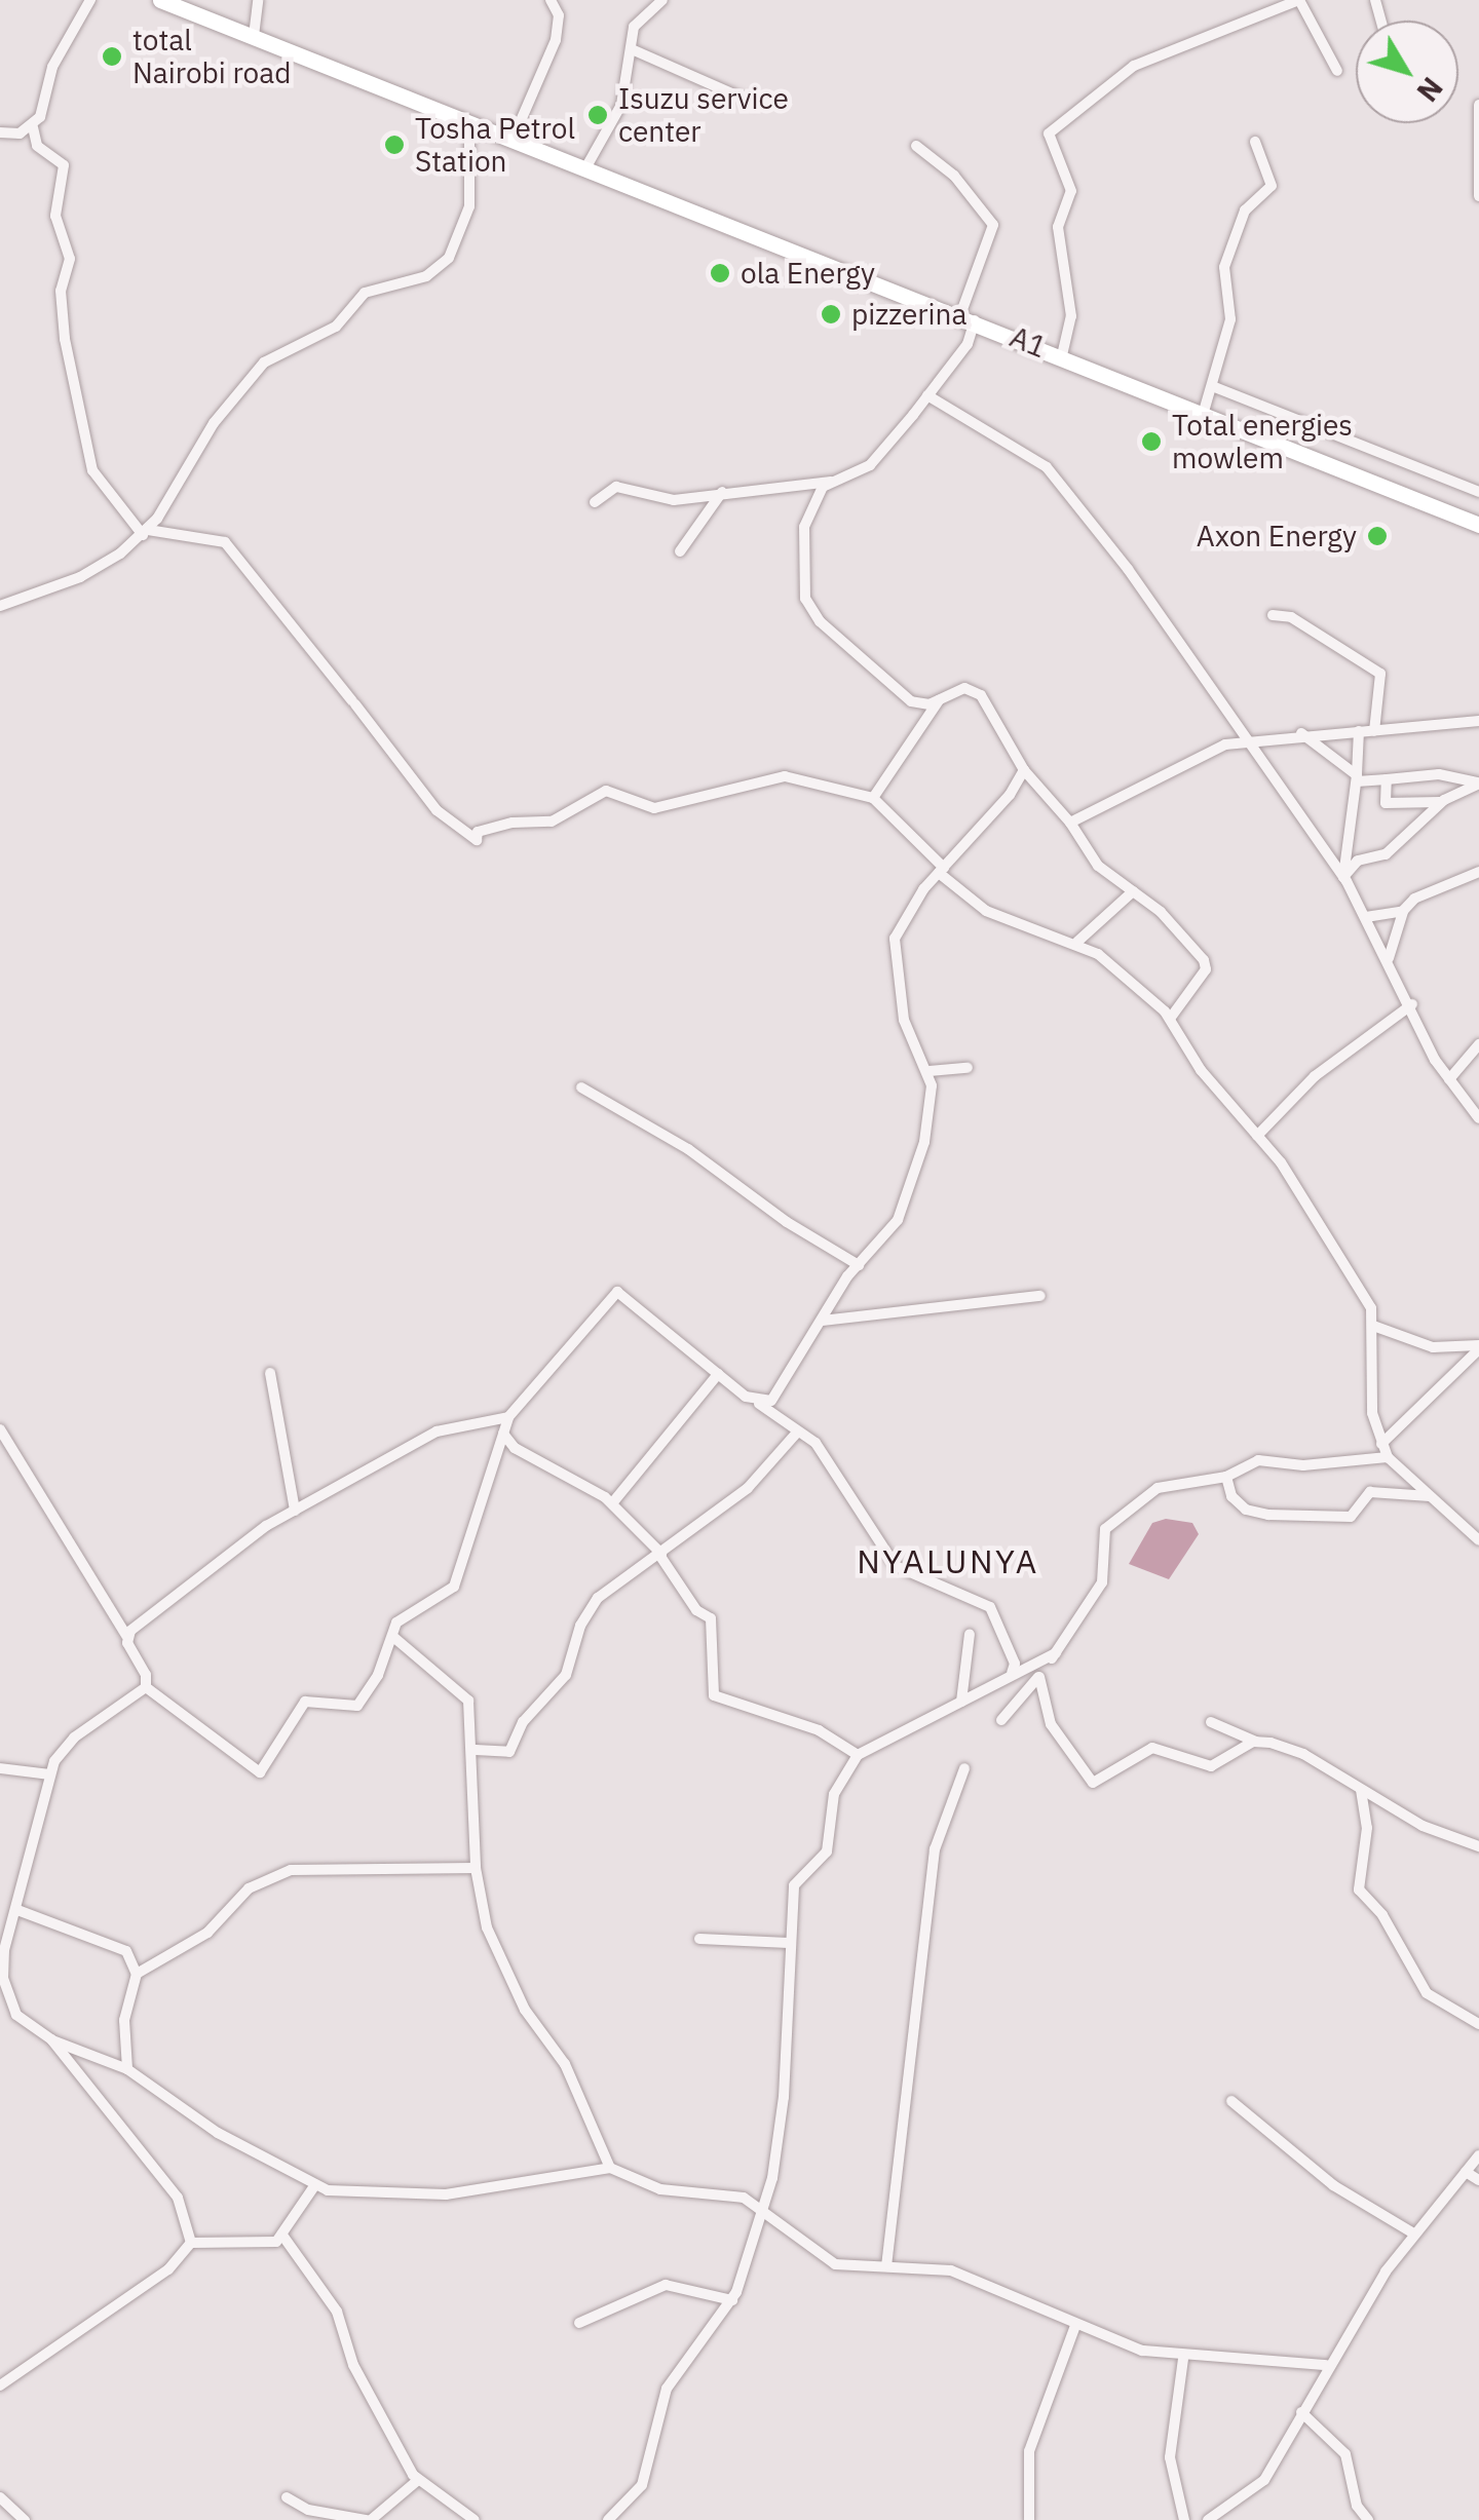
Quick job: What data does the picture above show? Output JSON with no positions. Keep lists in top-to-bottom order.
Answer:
{
  "streets": {
    "highway": ["A1"]
  },
  "districts": ["NYALUNYA"],
  "places": [
    "total Nairobi road",
    "Isuzu service center",
    "Tosha Petrol Station",
    "ola Energy",
    "pizzerina",
    "Total energies mowlem",
    "Axon Energy"
  ],
  "north": "bottom right"
}
